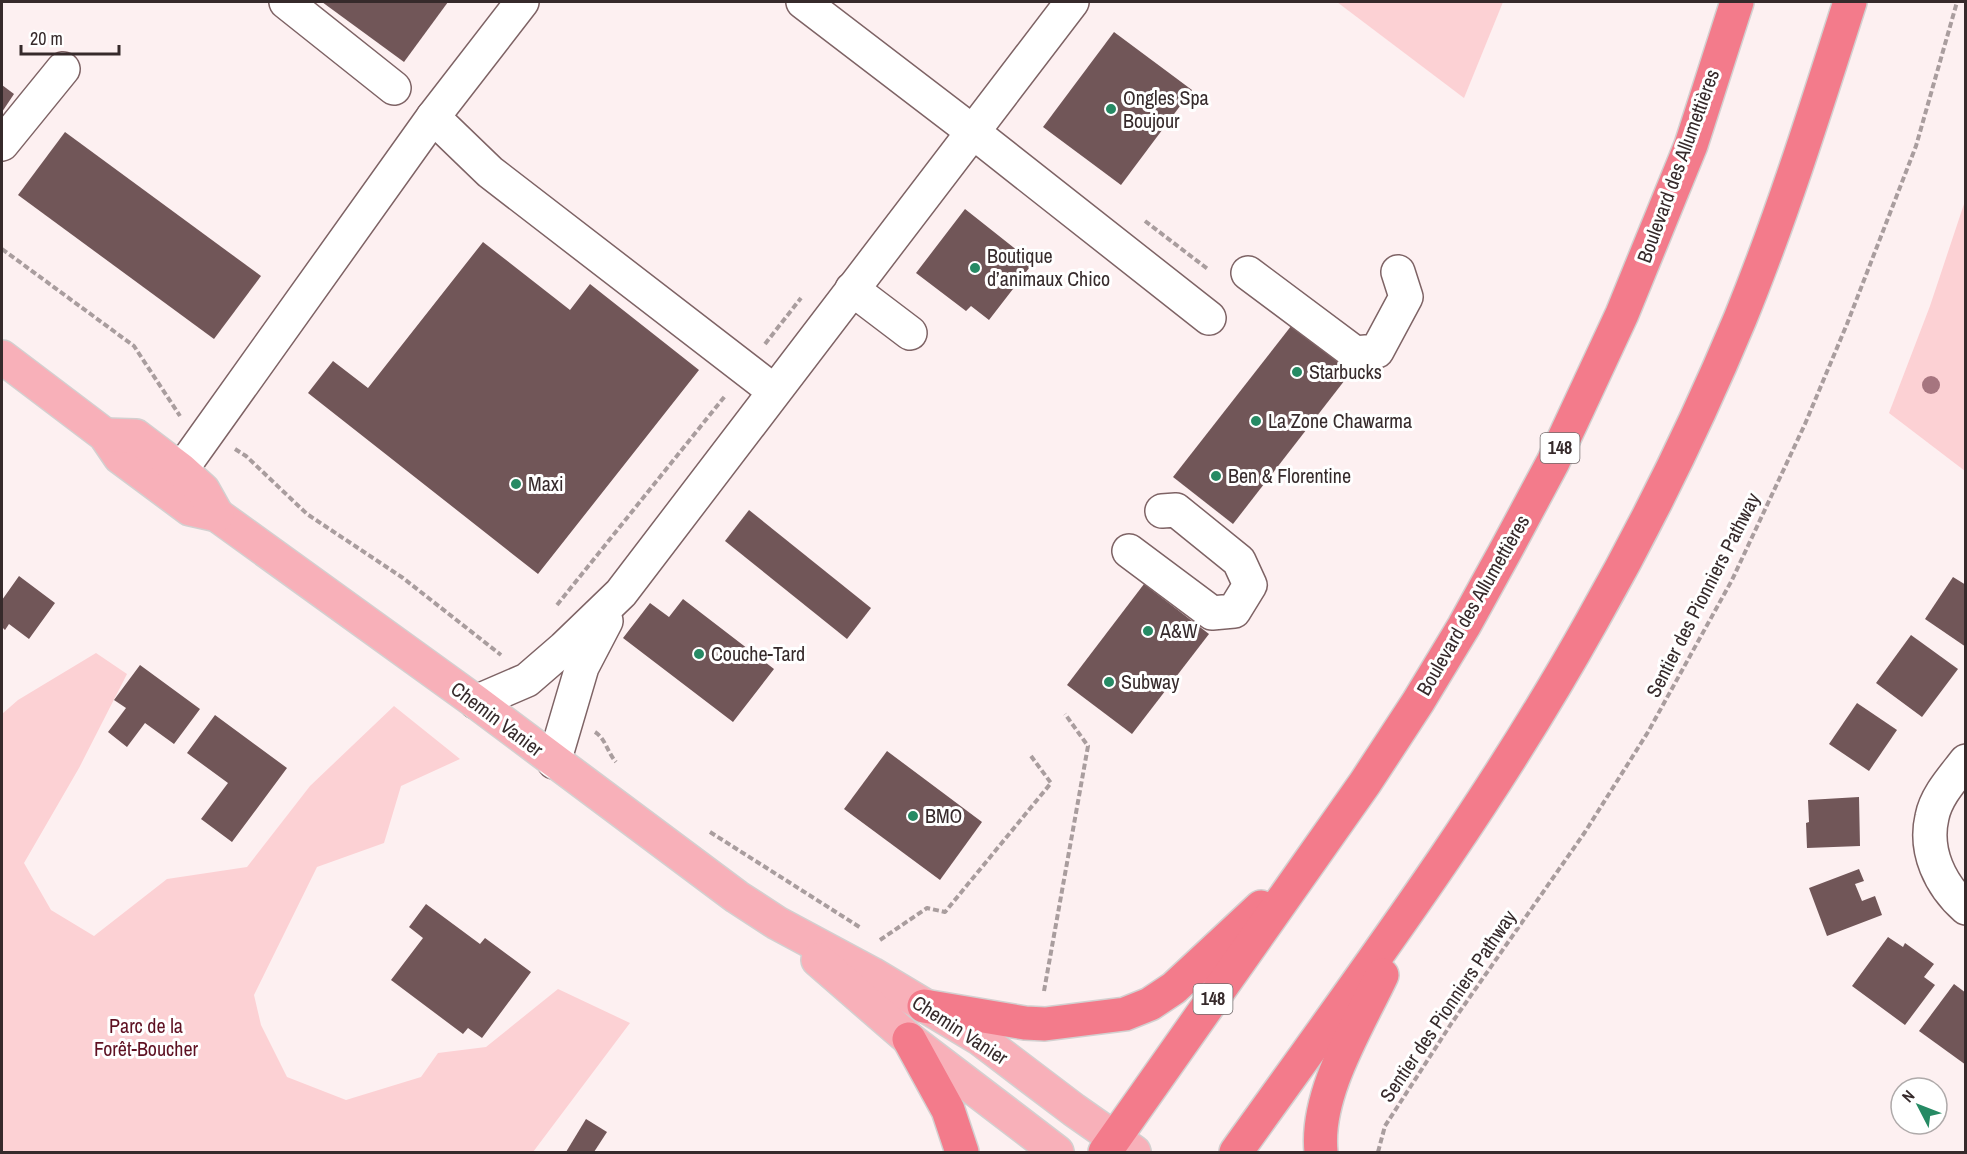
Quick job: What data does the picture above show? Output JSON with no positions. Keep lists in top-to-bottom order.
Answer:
{
  "streets": {
    "highway": ["Boulevard des Allumettières", "148"],
    "main road": ["Chemin Vanier"],
    "path": ["Sentier des Pionniers Pathway"]
  },
  "crossings": [
    ["Boulevard des Allumettières", "Chemin Vanier"]
  ],
  "parks": ["Parc de la Forêt-Boucher"],
  "places": [
    "Ongles Spa Boujour",
    "Boutique d’animaux Chico",
    "Starbucks",
    "La Zone Chawarma",
    "Ben & Florentine",
    "Maxi",
    "A&W",
    "Couche-Tard",
    "Subway",
    "BMO"
  ],
  "scale_bar": "20 m",
  "north": "top left"
}
